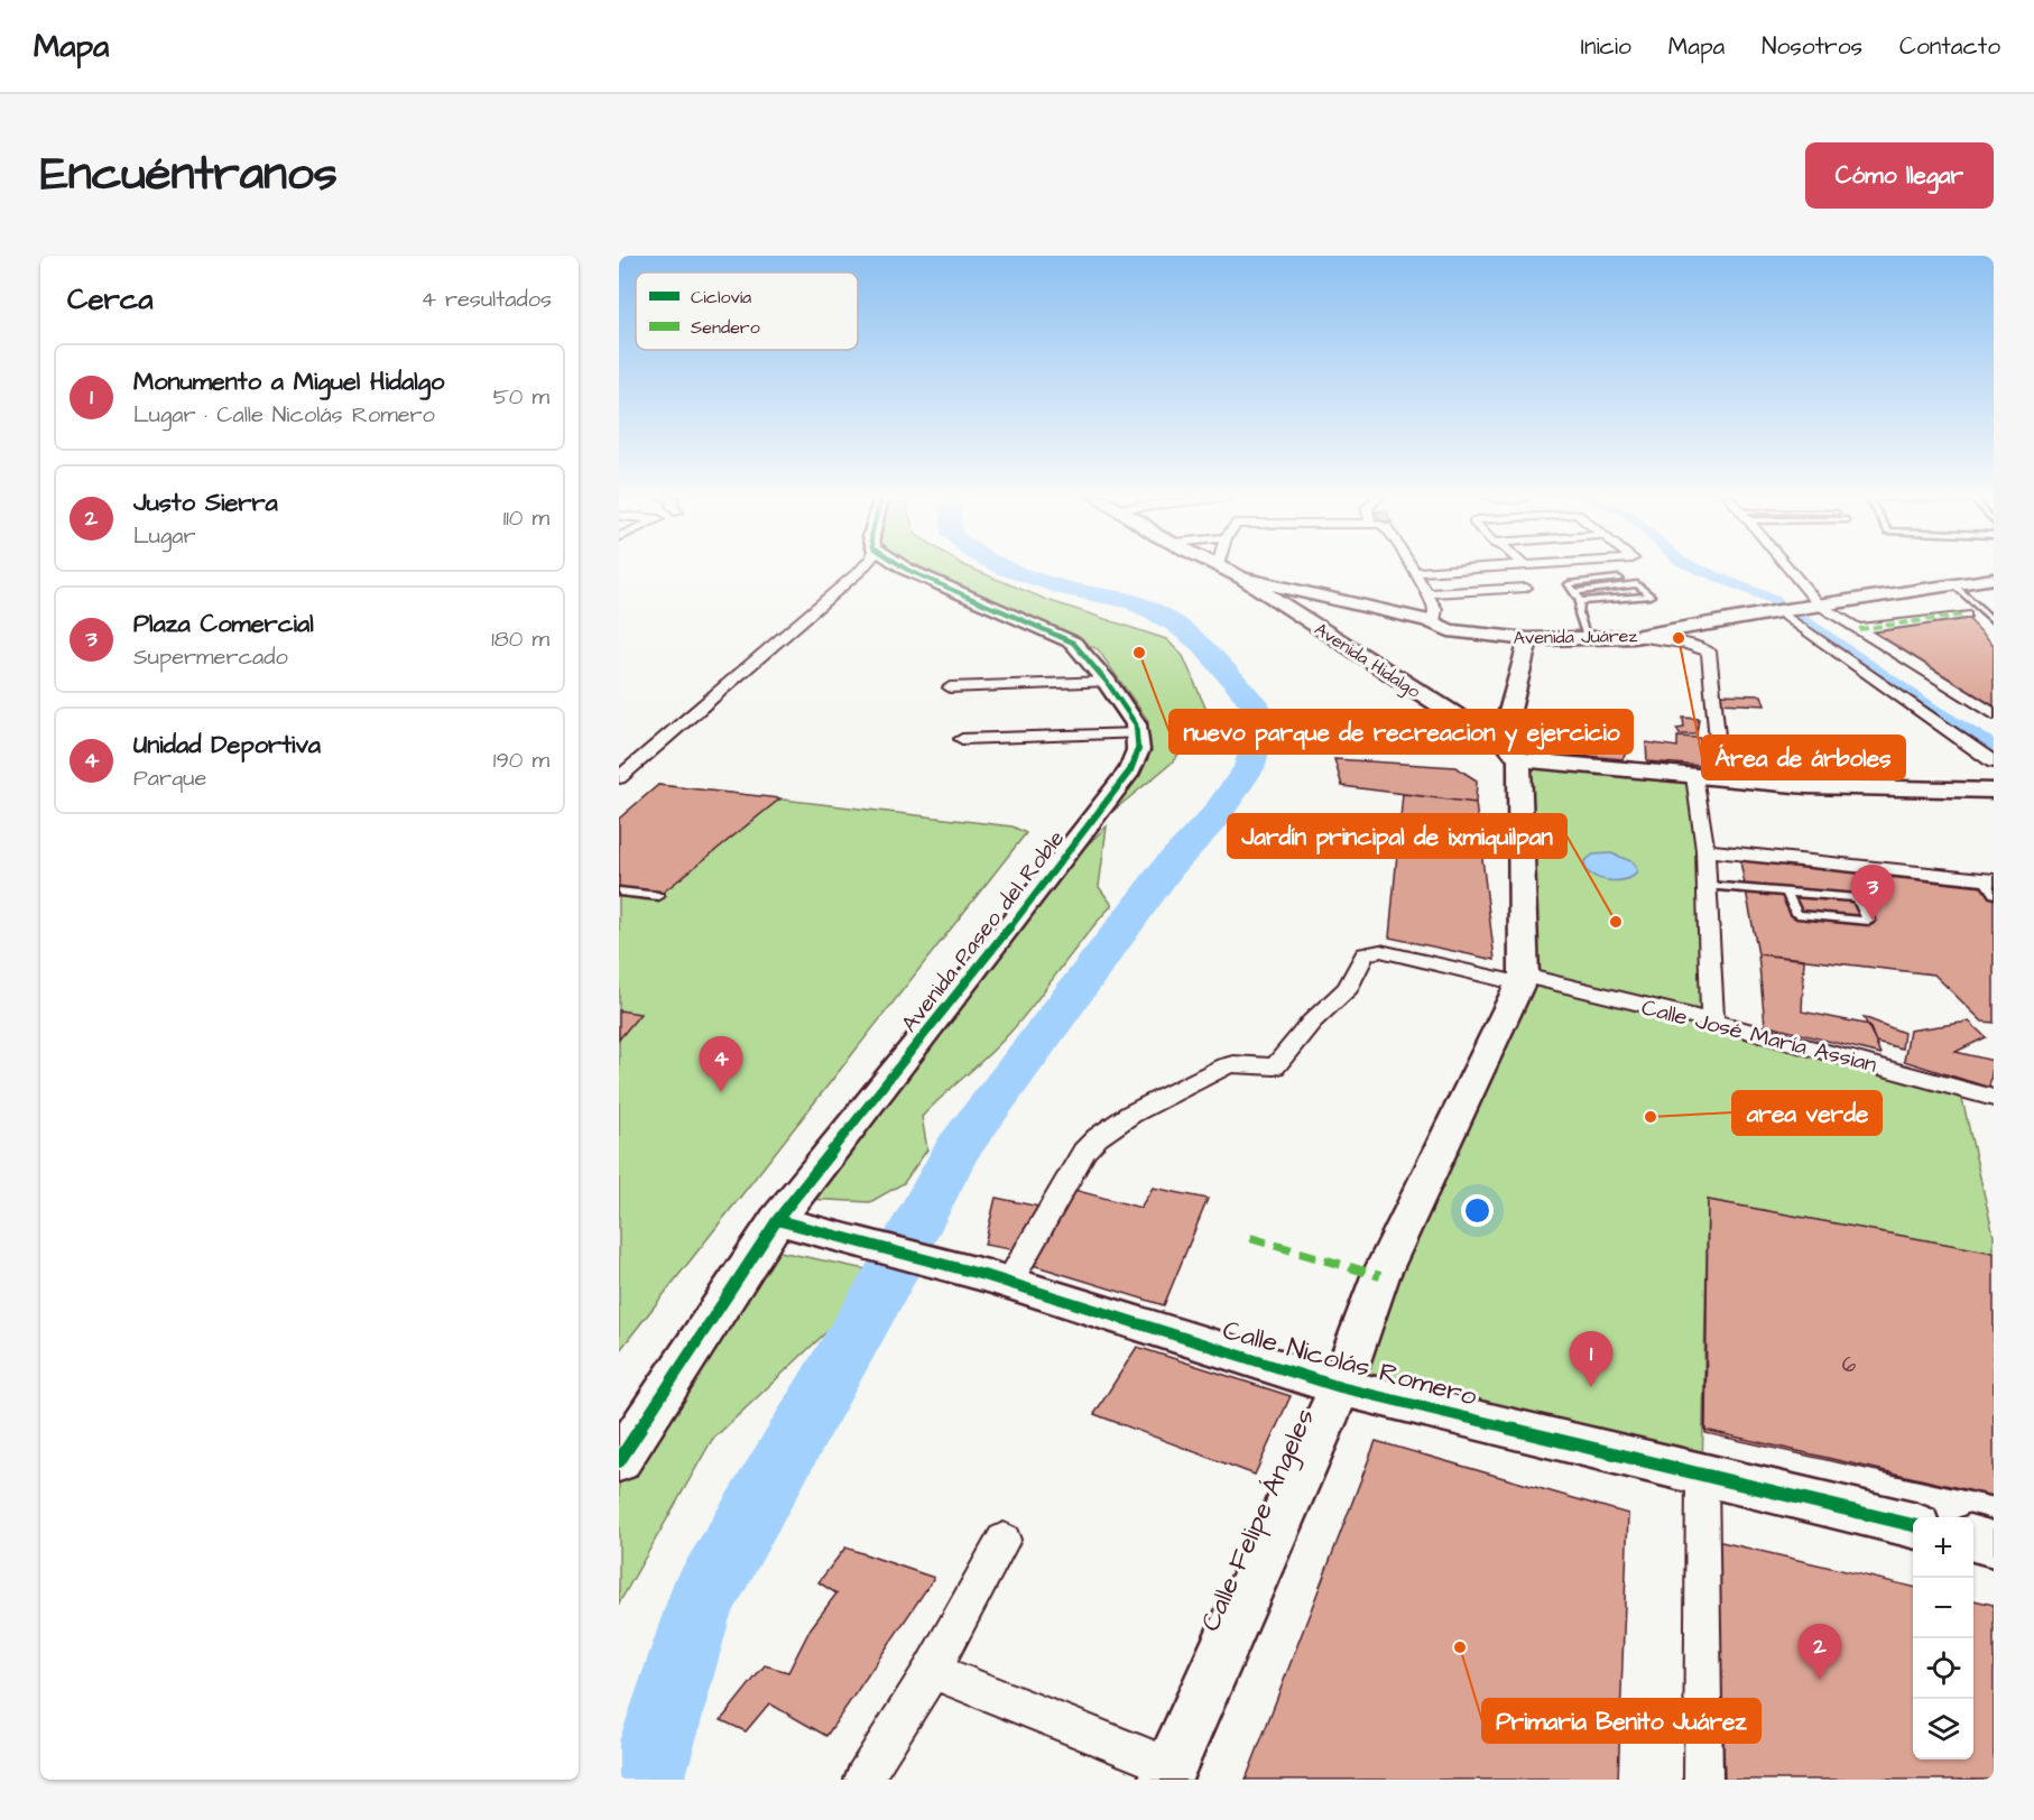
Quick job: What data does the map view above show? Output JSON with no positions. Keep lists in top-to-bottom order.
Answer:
{
  "streets": {
    "street": [
      "Avenida Juárez",
      "Avenida Hidalgo",
      "Avenida Paseo del Roble",
      "Calle José María Assian",
      "Calle Nicolás Romero",
      "Calle Felipe Ángeles"
    ]
  },
  "crossings": [
    ["Avenida Juárez", "Avenida Hidalgo"],
    ["Avenida Paseo del Roble", "Calle Nicolás Romero"],
    ["Calle José María Assian", "Calle Nicolás Romero"],
    ["Calle José María Assian", "Calle Felipe Ángeles"],
    ["Calle Nicolás Romero", "Calle Felipe Ángeles"]
  ],
  "places": [
    "Área de árboles",
    "nuevo parque de recreacion y ejercicio",
    "Jardín principal de ixmiquilpan",
    "area verde",
    "Primaria Benito Juárez"
  ],
  "house_numbers": ["6"],
  "legend": ["Ciclovía", "Sendero"],
  "page": {
    "header": "Mapa",
    "nav": [
      "Inicio",
      "Mapa",
      "Nosotros",
      "Contacto"
    ],
    "title": "Encuéntranos",
    "buttons": "Cómo llegar",
    "heading": ["Cerca", "4 resultados"],
    "list": [
      {
        "mark": "1",
        "name": "Monumento a Miguel Hidalgo",
        "note": "Lugar · Calle Nicolás Romero",
        "value": "50 m"
      },
      {
        "mark": "2",
        "name": "Justo Sierra",
        "note": "Lugar",
        "value": "110 m"
      },
      {
        "mark": "3",
        "name": "Plaza Comercial",
        "note": "Supermercado",
        "value": "180 m"
      },
      {
        "mark": "4",
        "name": "Unidad Deportiva",
        "note": "Parque",
        "value": "190 m"
      }
    ],
    "pins": [
      "3",
      "4",
      "1",
      "2"
    ],
    "map_buttons": ["+", "−"]
  }
}
